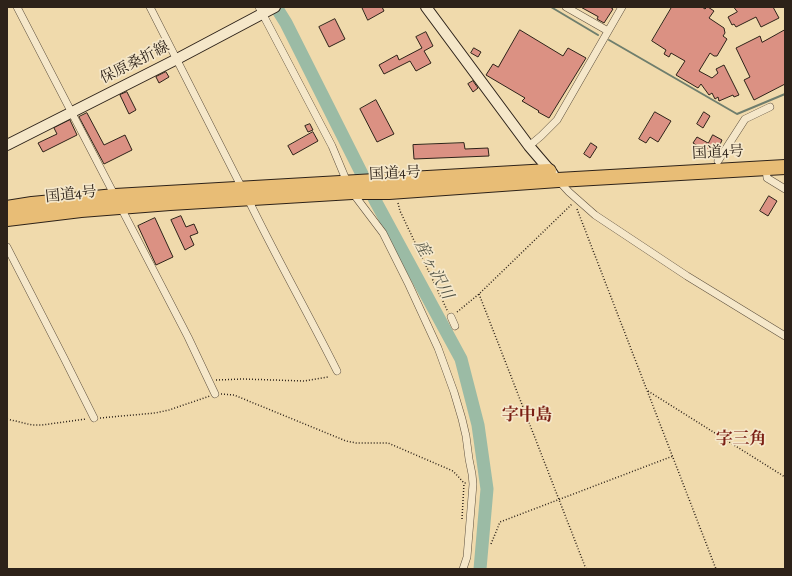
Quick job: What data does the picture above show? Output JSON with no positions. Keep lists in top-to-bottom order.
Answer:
{
  "streets": {
    "highway": ["国道4号"],
    "main road": ["保原桑折線"]
  },
  "districts": ["字中島", "字三角"],
  "water": ["産ヶ沢川"]
}
